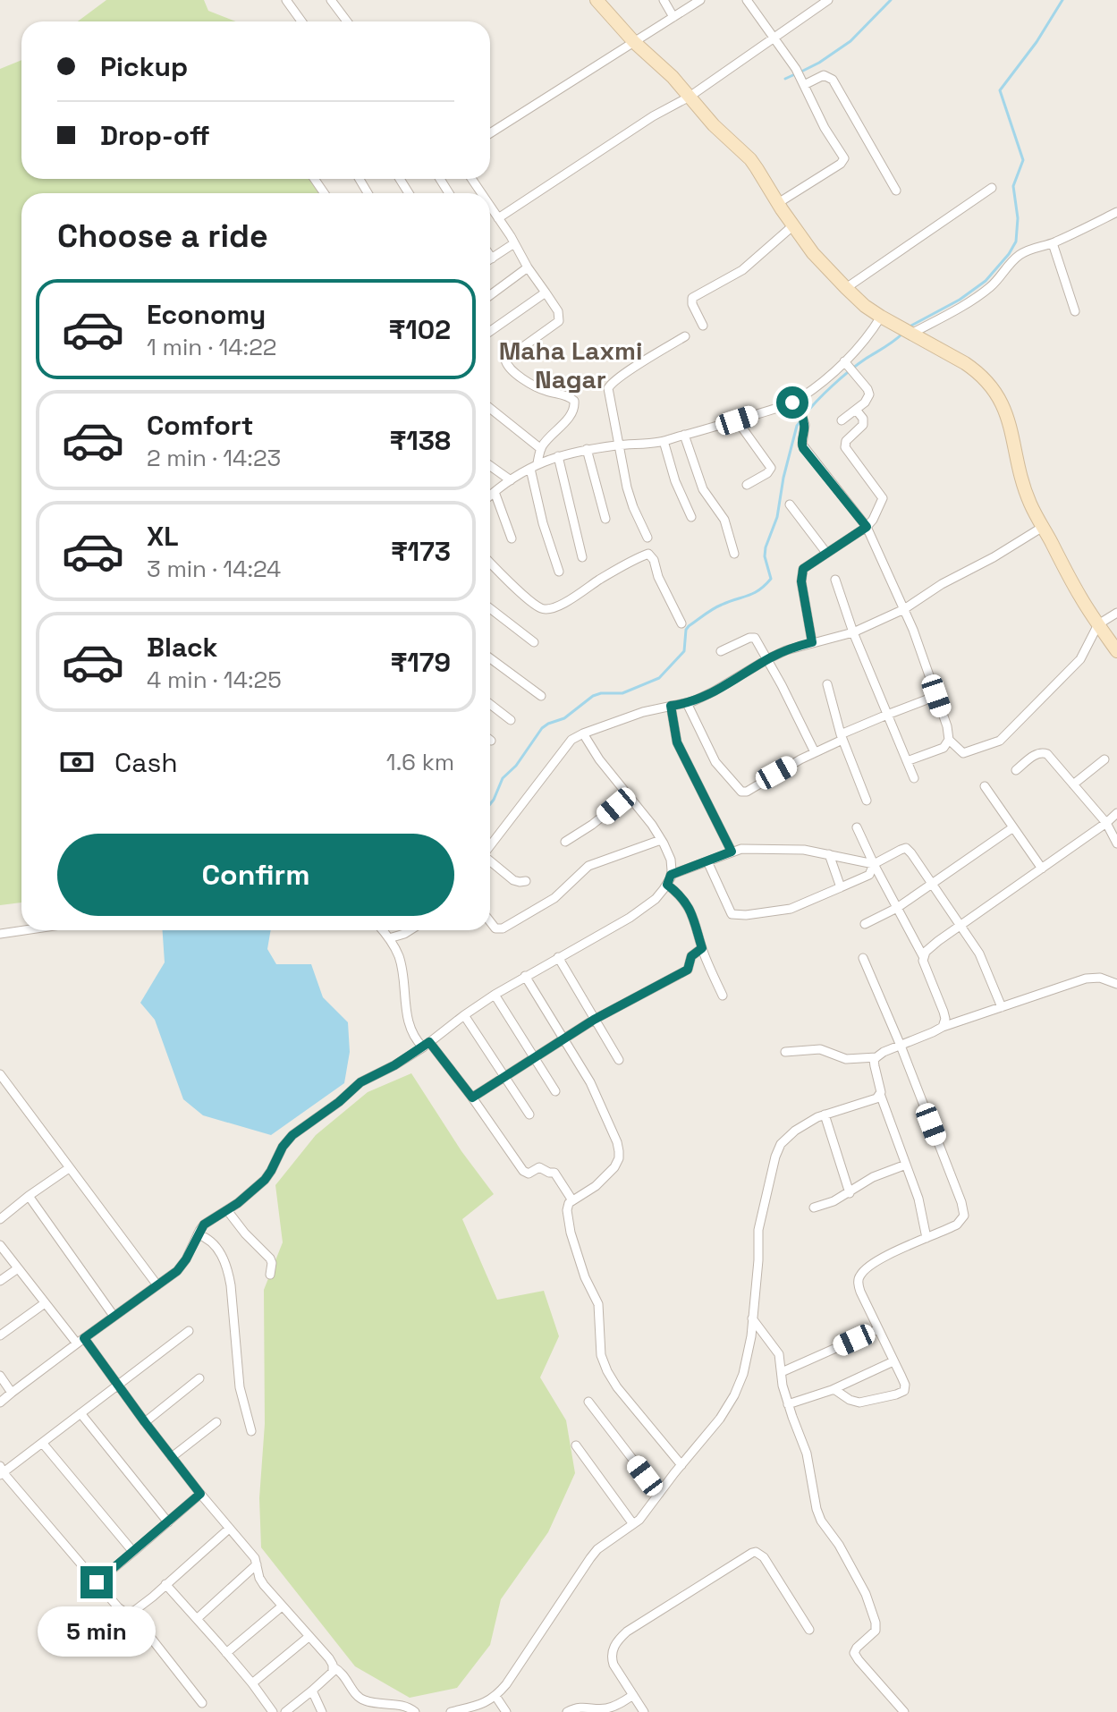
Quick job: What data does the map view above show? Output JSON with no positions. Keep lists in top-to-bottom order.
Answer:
{
  "districts": ["Maha Laxmi Nagar"],
  "page": {
    "banner": ["Pickup", "Drop-off"],
    "heading": "Choose a ride",
    "list": [
      {
        "name": "Economy",
        "note": "1 min · 14:22",
        "value": "₹102"
      },
      {
        "name": "Comfort",
        "note": "2 min · 14:23",
        "value": "₹138"
      },
      {
        "name": "XL",
        "note": "3 min · 14:24",
        "value": "₹173"
      },
      {
        "name": "Black",
        "note": "4 min · 14:25",
        "value": "₹179"
      }
    ],
    "pay": ["Cash", "1.6 km"],
    "buttons": "Confirm",
    "bubble": "5 min"
  }
}
